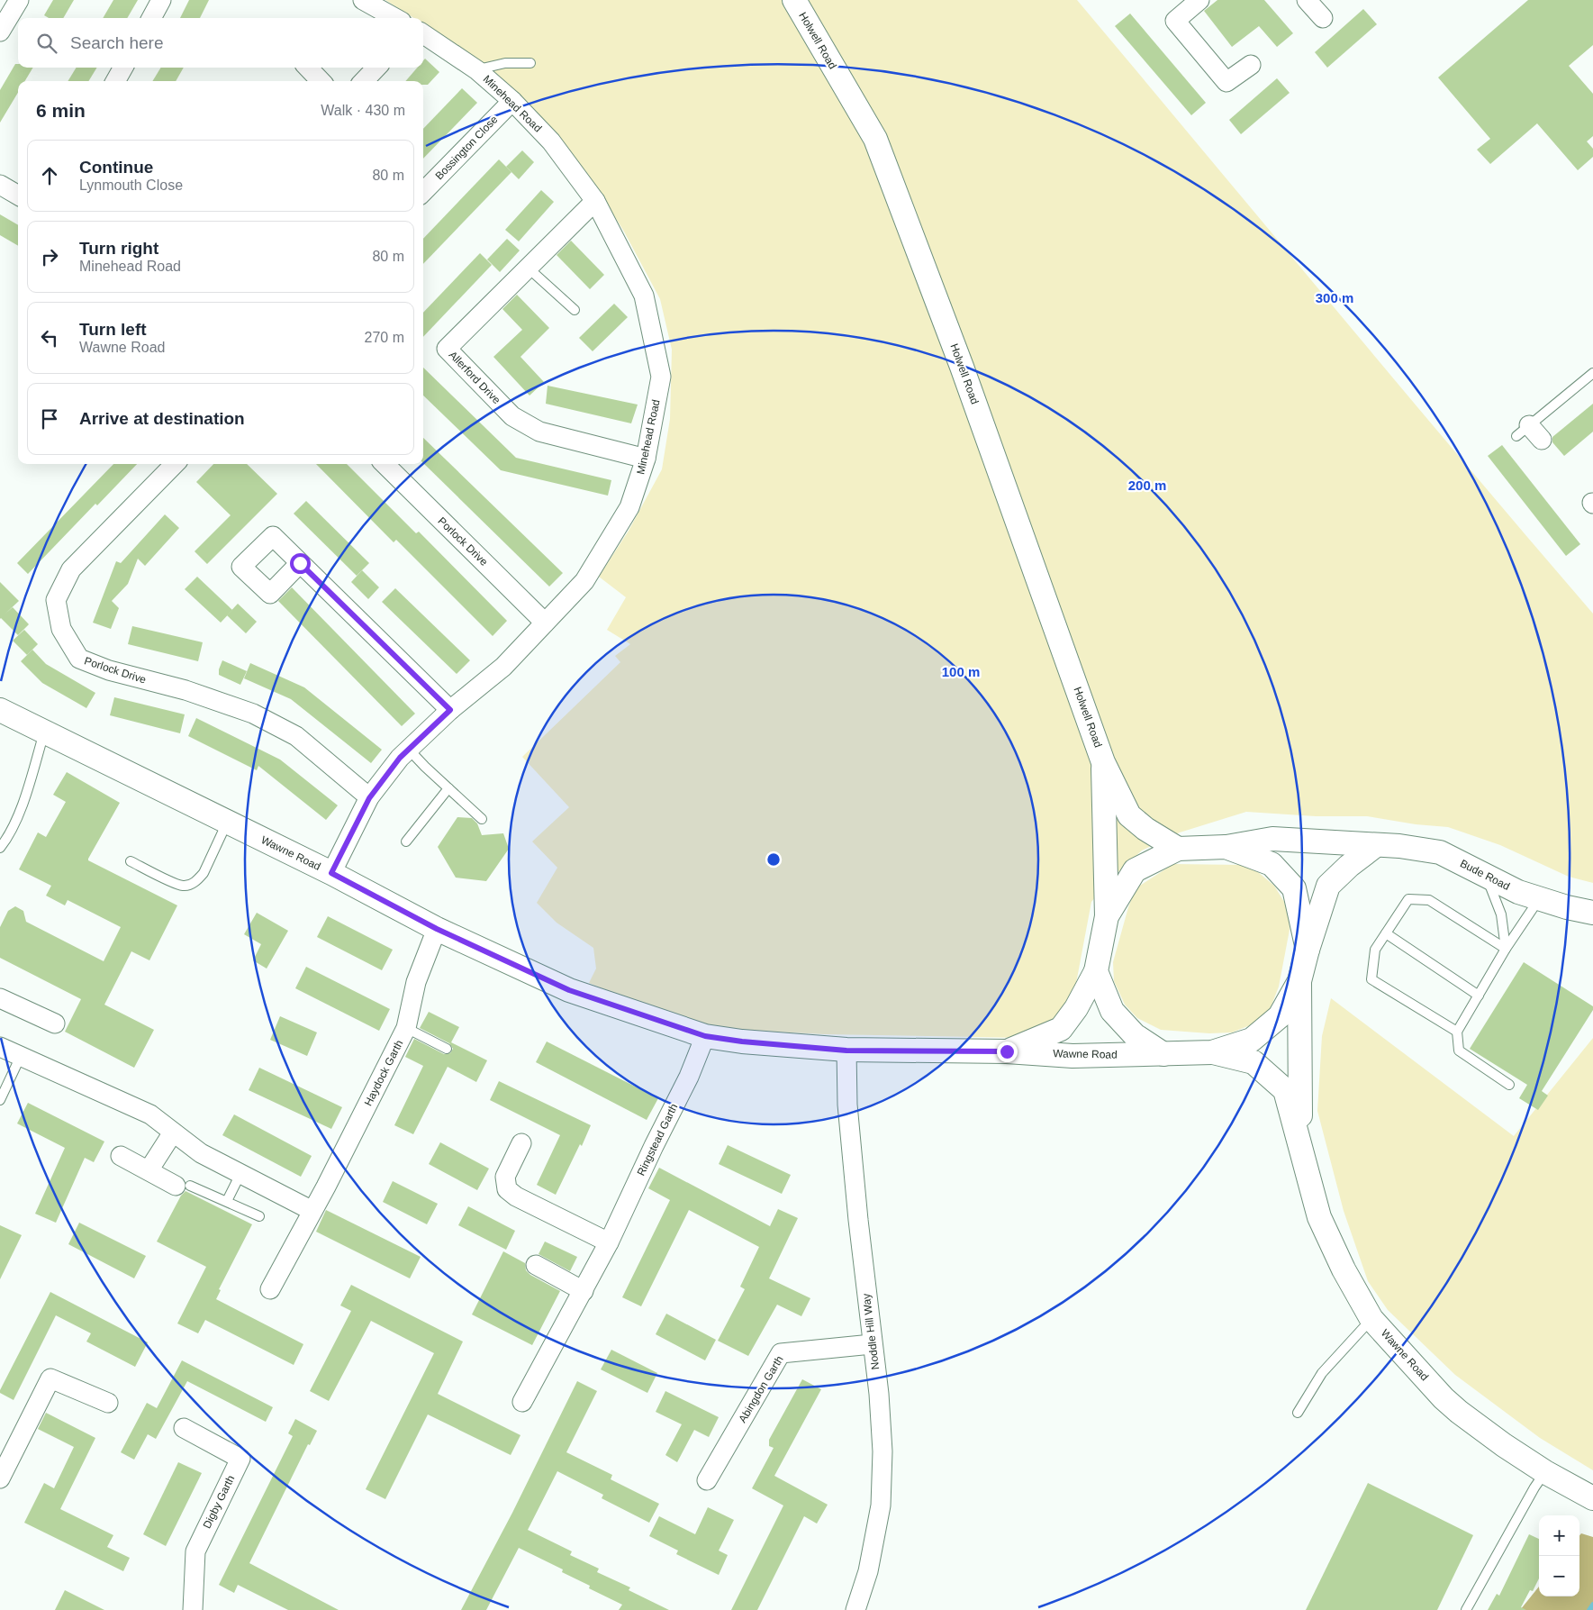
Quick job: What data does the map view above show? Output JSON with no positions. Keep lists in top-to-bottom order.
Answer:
{
  "streets": {
    "street": [
      "Holwell Road",
      "Minehead Road",
      "Bossington Close",
      "Allerford Drive",
      "Porlock Drive",
      "Wawne Road",
      "Bude Road",
      "Haydock Garth",
      "Ringstead Garth",
      "Noddle Hill Way",
      "Abingdon Garth",
      "Digby Garth"
    ]
  },
  "crossings": [
    ["Holwell Road", "Wawne Road"],
    ["Minehead Road", "Bossington Close"],
    ["Minehead Road", "Allerford Drive"],
    ["Minehead Road", "Porlock Drive"],
    ["Minehead Road", "Wawne Road"],
    ["Wawne Road", "Haydock Garth"],
    ["Wawne Road", "Ringstead Garth"],
    ["Wawne Road", "Noddle Hill Way"],
    ["Noddle Hill Way", "Abingdon Garth"]
  ],
  "page": {
    "search": "Search here",
    "heading": ["6 min", "Walk · 430 m"],
    "list": [
      ["Continue", "Lynmouth Close", "80 m"],
      ["Turn right", "Minehead Road", "80 m"],
      ["Turn left", "Wawne Road", "270 m"],
      "Arrive at destination"
    ],
    "map_buttons": ["+", "−"]
  },
  "rings": ["300 m", "200 m", "100 m"]
}
